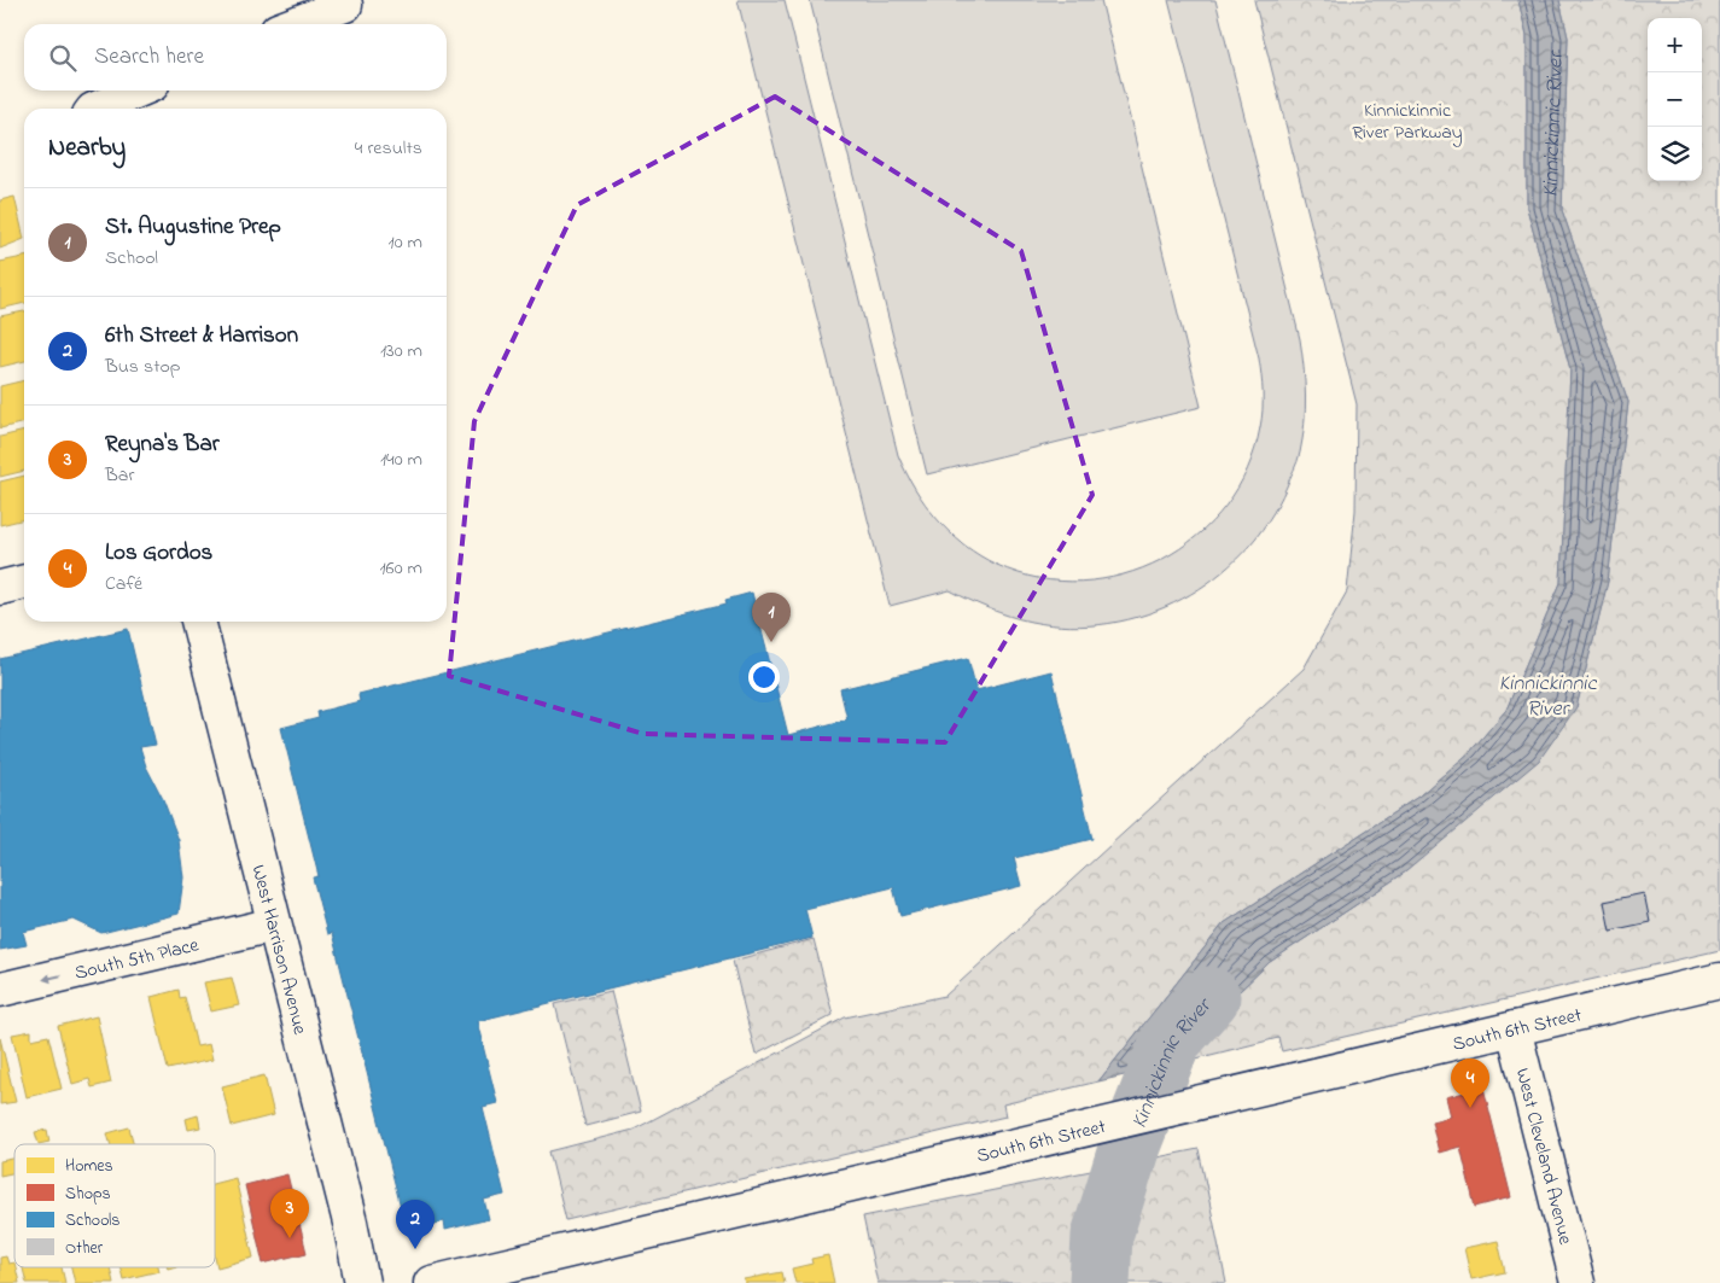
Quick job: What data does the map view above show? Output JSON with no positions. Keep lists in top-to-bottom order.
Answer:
{
  "streets": {
    "street": [
      "West Harrison Avenue",
      "South 5th Place",
      "South 6th Street",
      "West Cleveland Avenue"
    ]
  },
  "crossings": [
    ["West Harrison Avenue", "South 5th Place"],
    ["South 6th Street", "West Cleveland Avenue"]
  ],
  "one_way": ["South 5th Place"],
  "water": ["Kinnickinnic River"],
  "parks": ["Kinnickinnic River Parkway"],
  "legend": [
    "Homes",
    "Shops",
    "Schools",
    "Other"
  ],
  "page": {
    "map_buttons": ["+", "−"],
    "search": "Search here",
    "heading": ["Nearby", "4 results"],
    "list": [
      {
        "mark": "1",
        "name": "St. Augustine Prep",
        "note": "School",
        "value": "10 m"
      },
      {
        "mark": "2",
        "name": "6th Street & Harrison",
        "note": "Bus stop",
        "value": "130 m"
      },
      {
        "mark": "3",
        "name": "Reyna's Bar",
        "note": "Bar",
        "value": "140 m"
      },
      {
        "mark": "4",
        "name": "Los Gordos",
        "note": "Café",
        "value": "160 m"
      }
    ],
    "pins": [
      "1",
      "4",
      "3",
      "2"
    ]
  }
}
